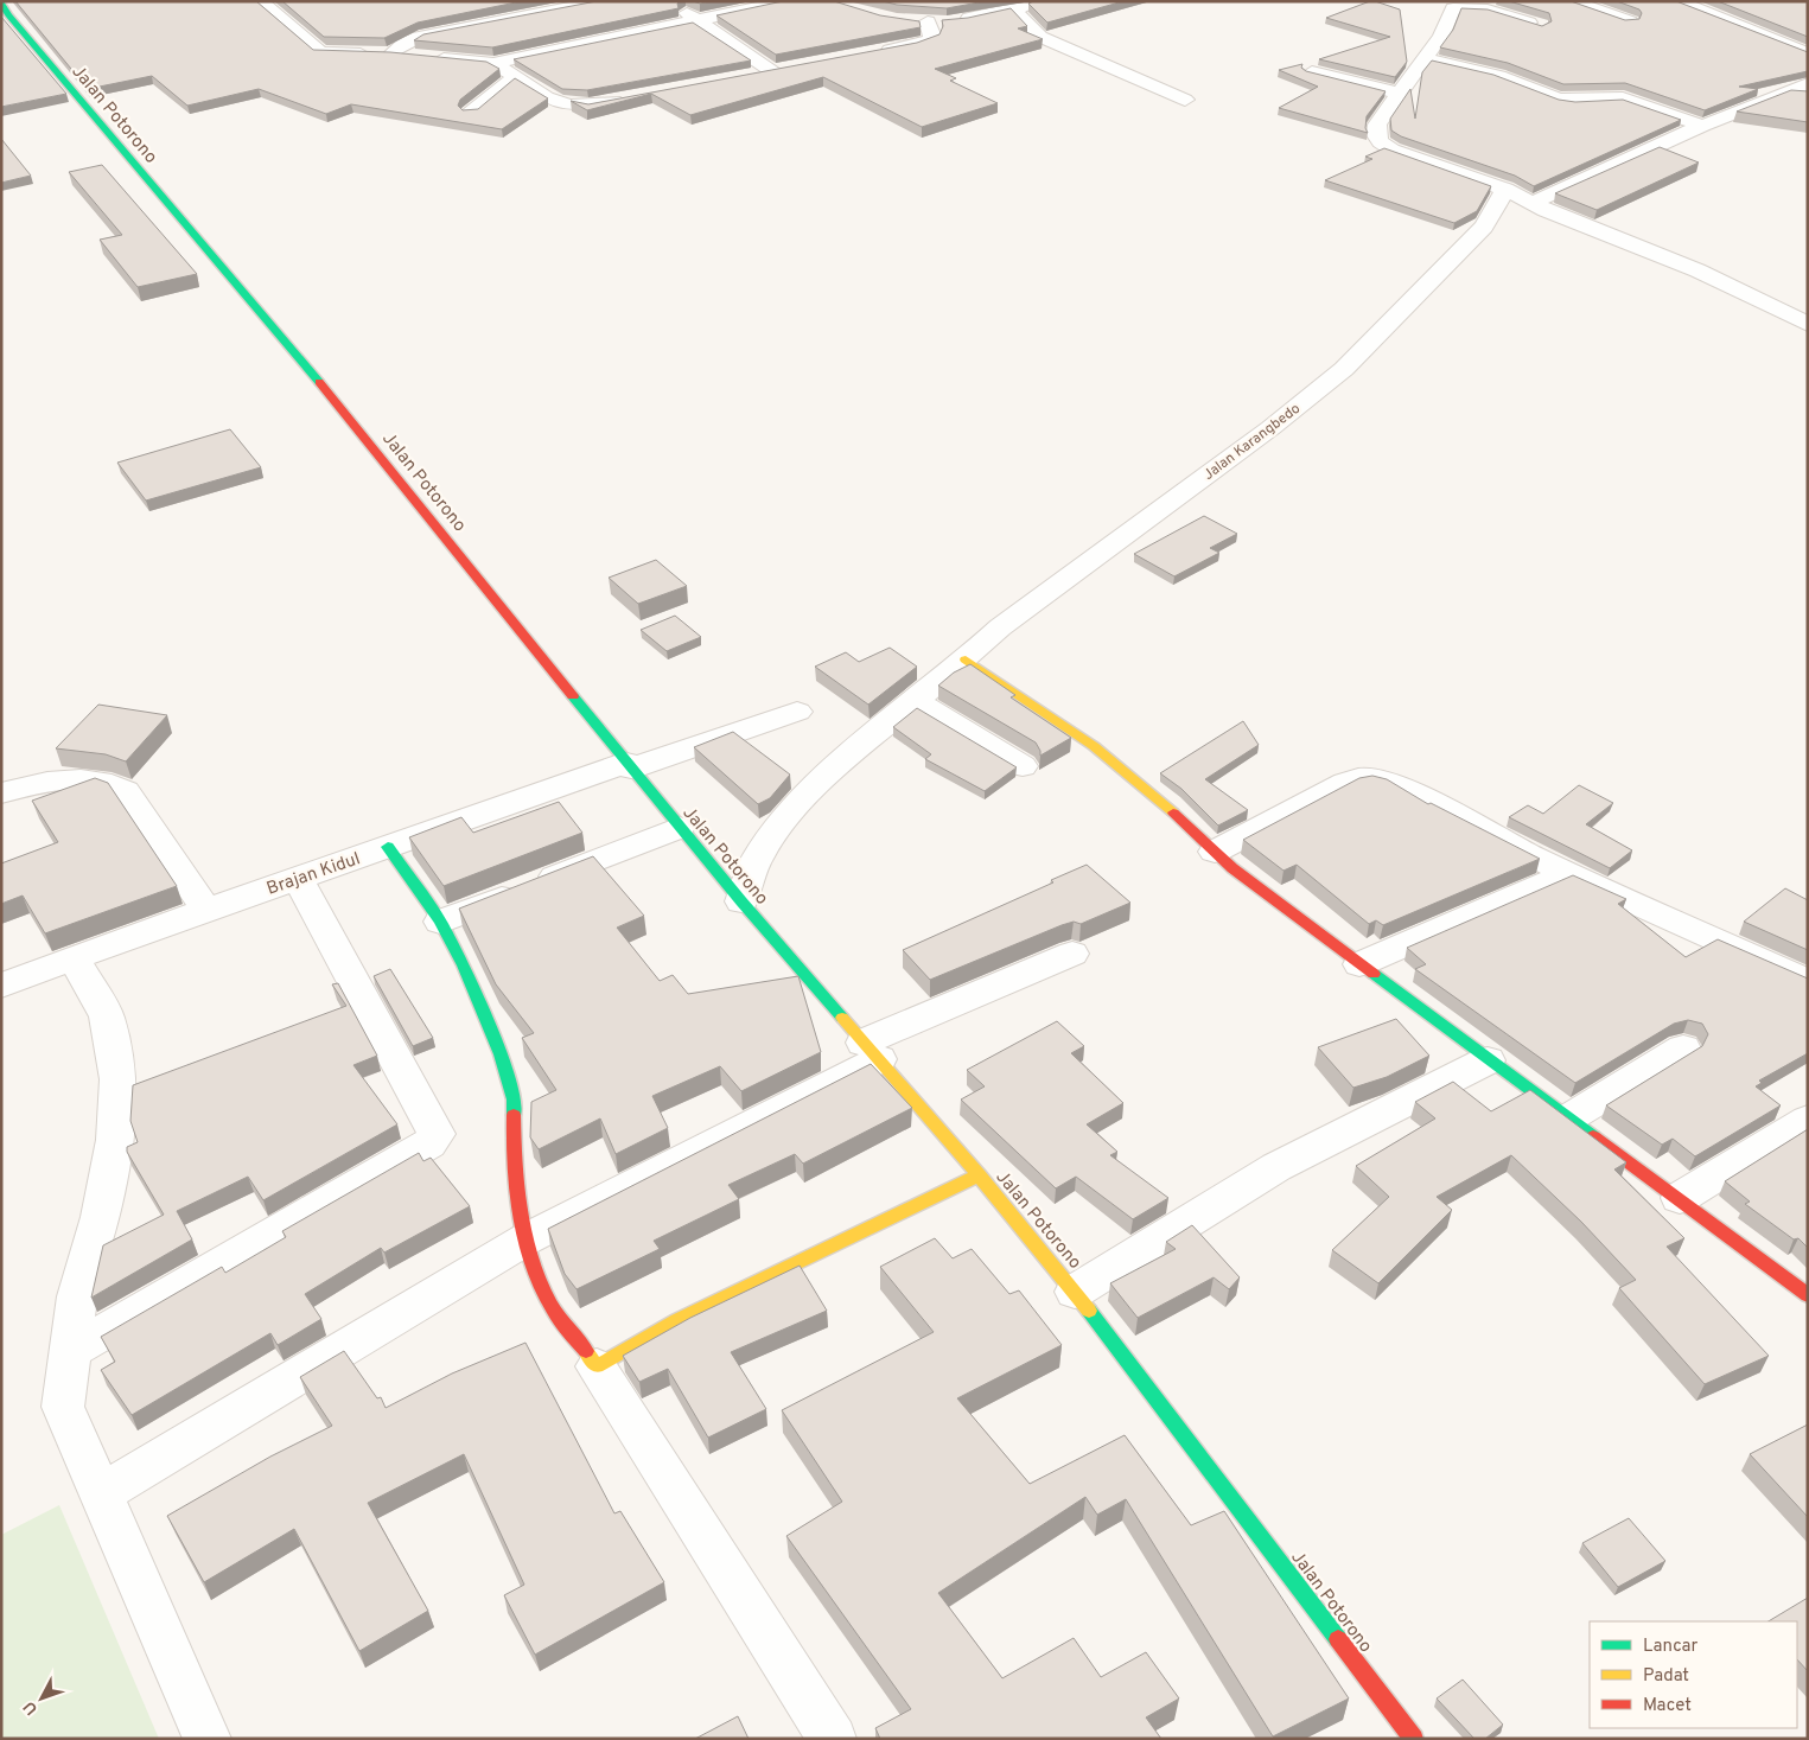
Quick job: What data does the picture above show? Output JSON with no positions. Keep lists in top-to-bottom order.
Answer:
{
  "streets": {
    "street": ["Jalan Potorono", "Jalan Karangbedo", "Brajan Kidul"]
  },
  "crossings": [
    ["Jalan Potorono", "Jalan Karangbedo"],
    ["Jalan Potorono", "Brajan Kidul"]
  ],
  "legend": ["Lancar", "Padat", "Macet"],
  "north": "bottom left"
}
